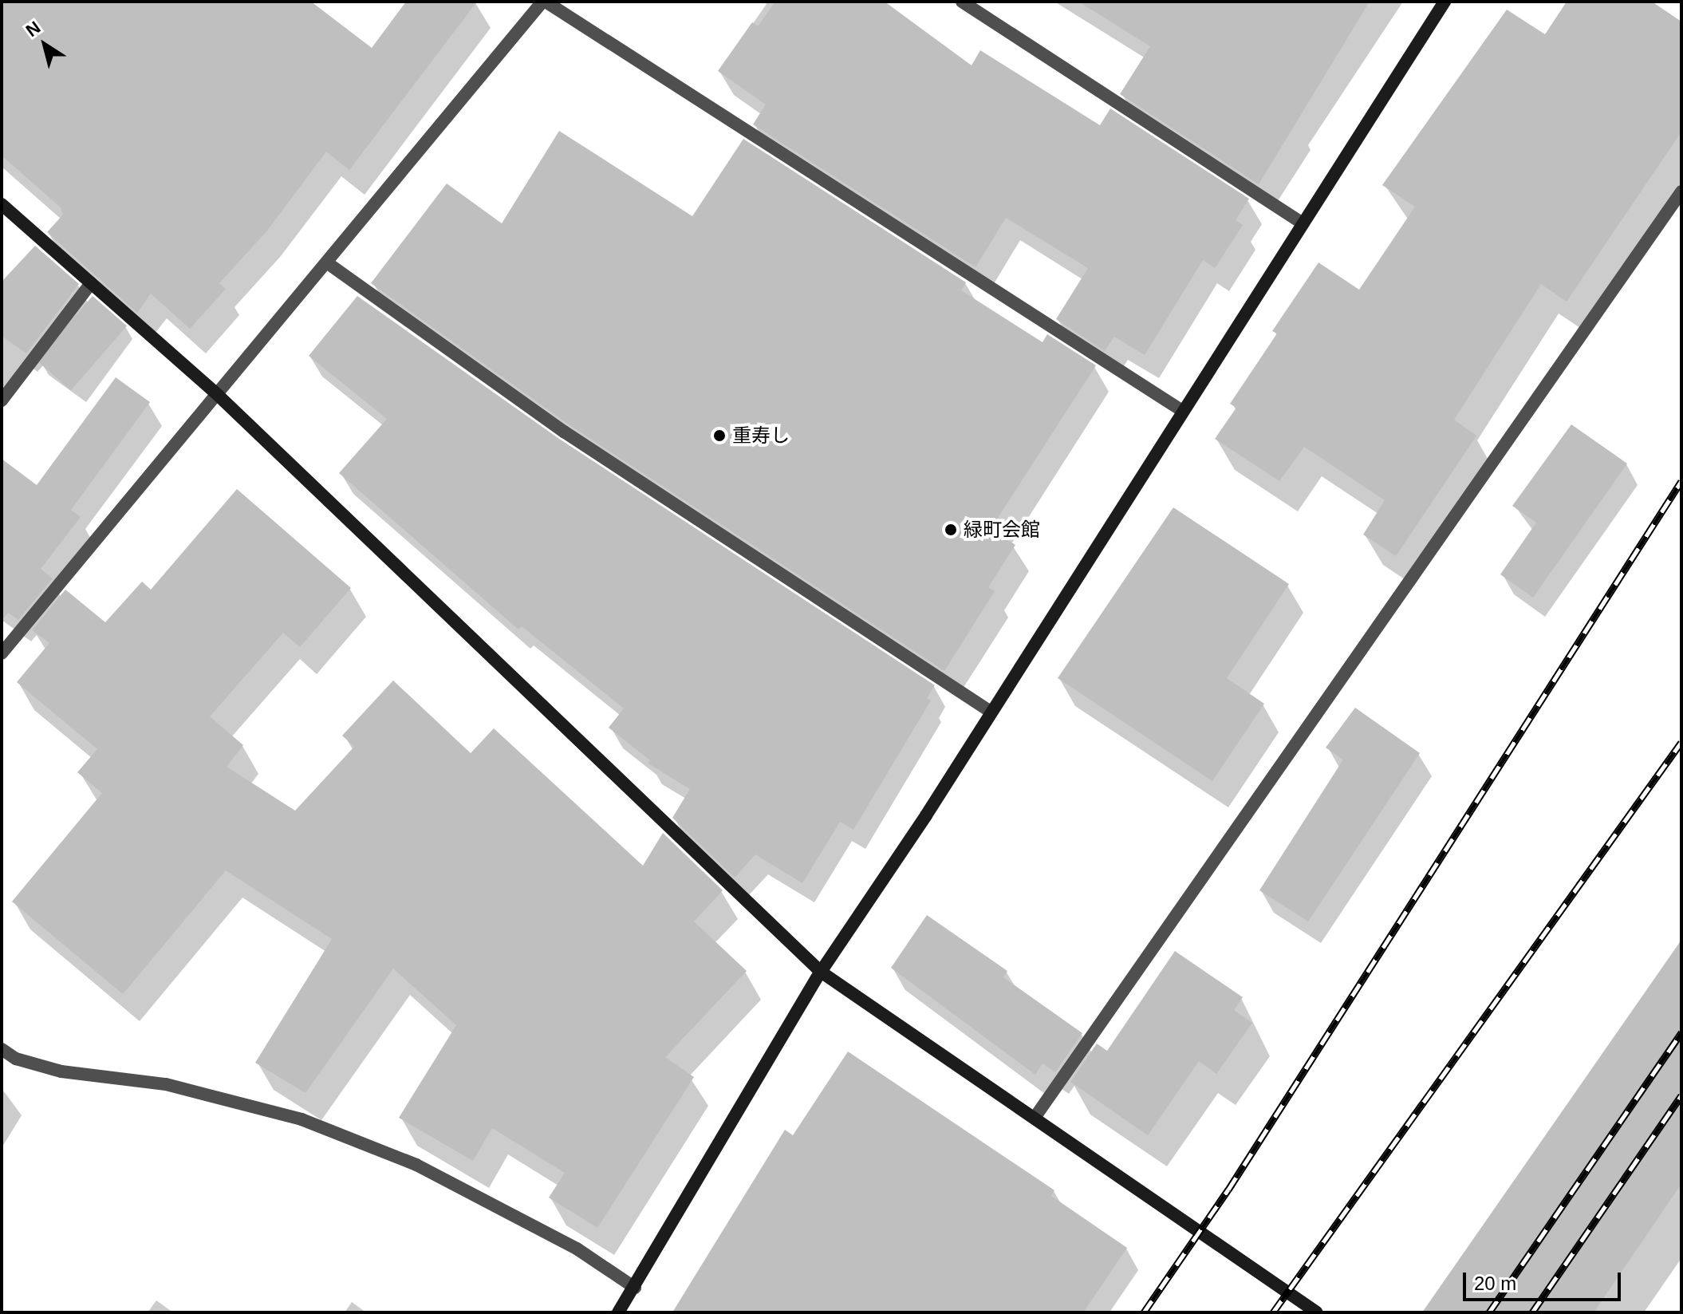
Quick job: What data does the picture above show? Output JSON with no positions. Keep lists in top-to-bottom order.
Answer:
{
  "places": ["重寿し", "緑町会館"],
  "scale_bar": "20 m",
  "north": "top left"
}
